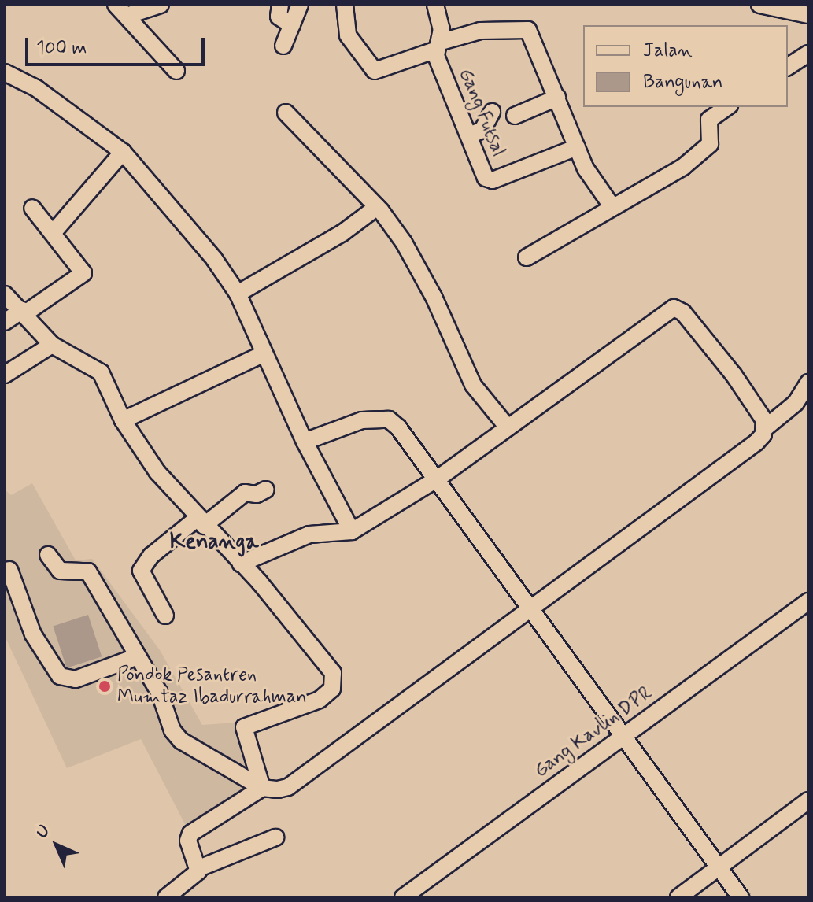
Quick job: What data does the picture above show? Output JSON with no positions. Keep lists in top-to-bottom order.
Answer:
{
  "streets": {
    "street": ["Gang Futsal", "Gang Kavlin DPR"]
  },
  "districts": ["Kenanga"],
  "places": ["Pondok Pesantren Mumtaz Ibadurrahman"],
  "legend": ["Jalan", "Bangunan"],
  "scale_bar": "100 m",
  "north": "top left"
}
